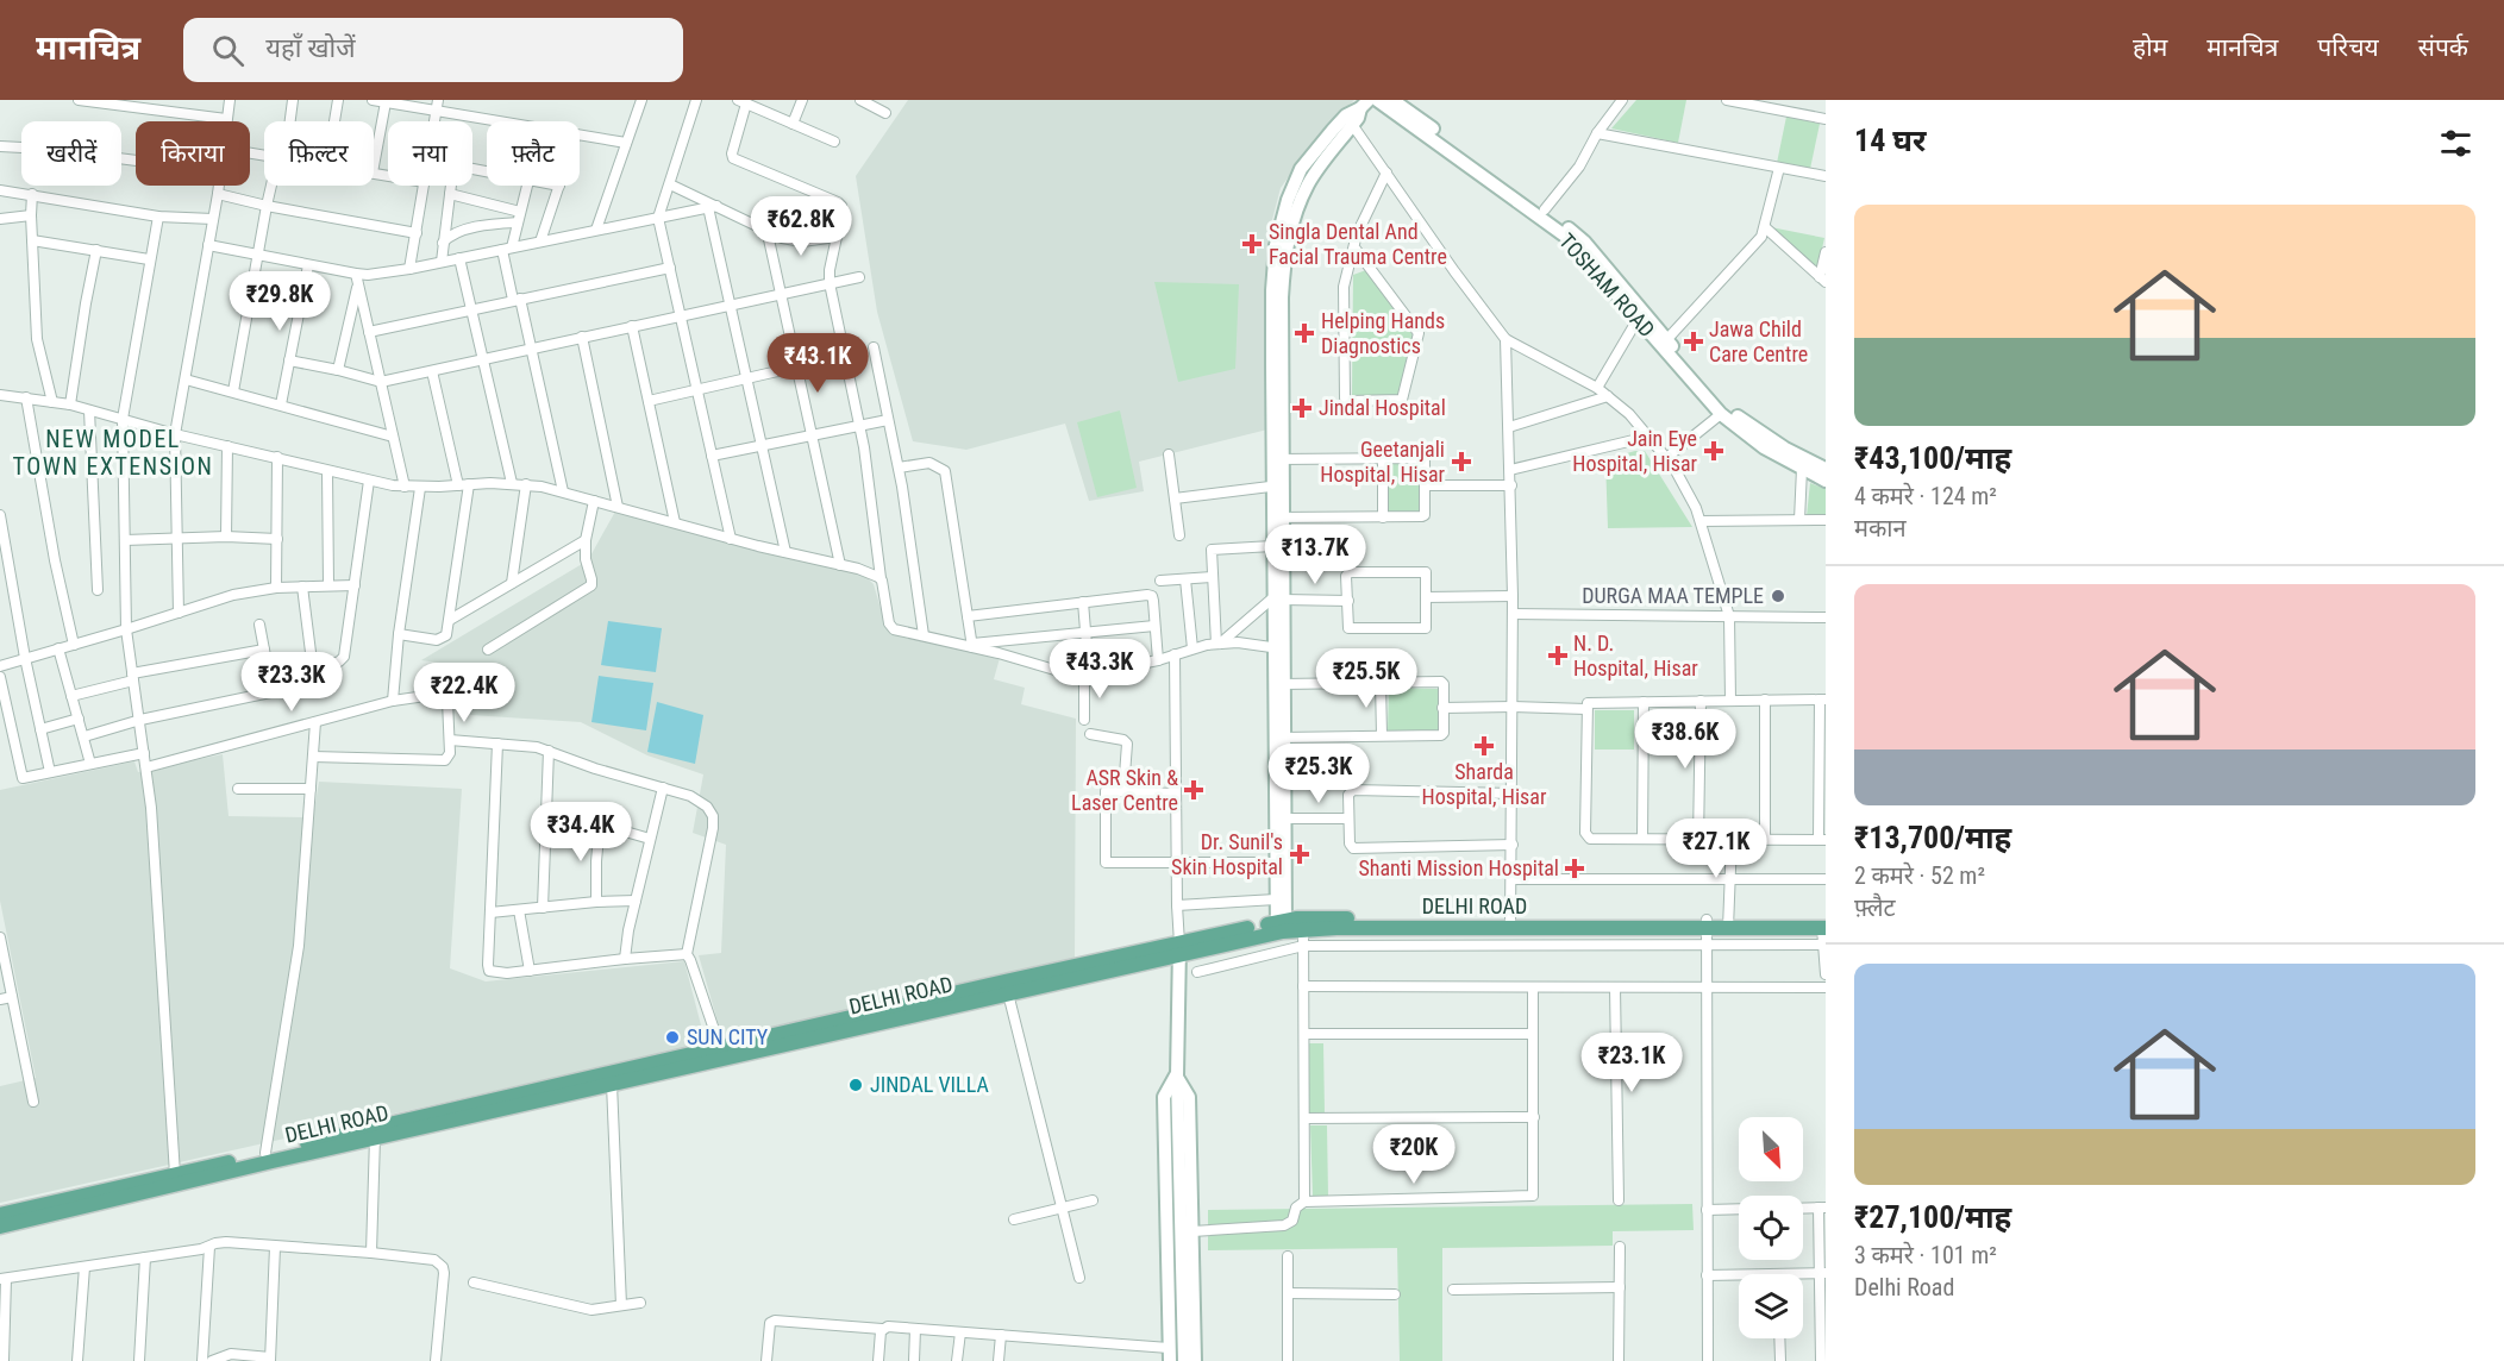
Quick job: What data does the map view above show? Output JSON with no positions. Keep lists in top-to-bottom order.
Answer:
{
  "streets": {
    "main road": ["TOSHAM ROAD", "DELHI ROAD"]
  },
  "districts": ["NEW MODEL TOWN EXTENSION"],
  "places": {
    "health": [
      "Singla Dental And Facial Trauma Centre",
      "Helping Hands Diagnostics",
      "Jawa Child Care Centre",
      "Jindal Hospital",
      "Jain Eye Hospital, Hisar",
      "Geetanjali Hospital, Hisar",
      "N. D. Hospital, Hisar",
      "Sharda Hospital, Hisar",
      "ASR Skin & Laser Centre",
      "Dr. Sunil's Skin Hospital",
      "Shanti Mission Hospital"
    ],
    "other": ["DURGA MAA TEMPLE", "SUN CITY", "JINDAL VILLA"]
  },
  "north": "bottom right",
  "page": {
    "header": "मानचित्र",
    "search": "यहाँ खोजें",
    "nav": [
      "होम",
      "मानचित्र",
      "परिचय",
      "संपर्क"
    ],
    "heading": "14 घर",
    "chip": [
      "खरीदें",
      "किराया",
      "फ़िल्टर",
      "नया",
      "फ़्लैट"
    ],
    "list": [
      {
        "name": "₹43,100/माह",
        "note": "4 कमरे · 124 m² · मकान"
      },
      {
        "name": "₹13,700/माह",
        "note": "2 कमरे · 52 m² · फ़्लैट"
      },
      {
        "name": "₹27,100/माह",
        "note": "3 कमरे · 101 m² · Delhi Road"
      }
    ],
    "price": [
      "₹62.8K",
      "₹29.8K",
      "₹43.1K",
      "₹13.7K",
      "₹43.3K",
      "₹25.5K",
      "₹23.3K",
      "₹22.4K",
      "₹38.6K",
      "₹25.3K",
      "₹34.4K",
      "₹27.1K",
      "₹23.1K",
      "₹20K"
    ]
  }
}
